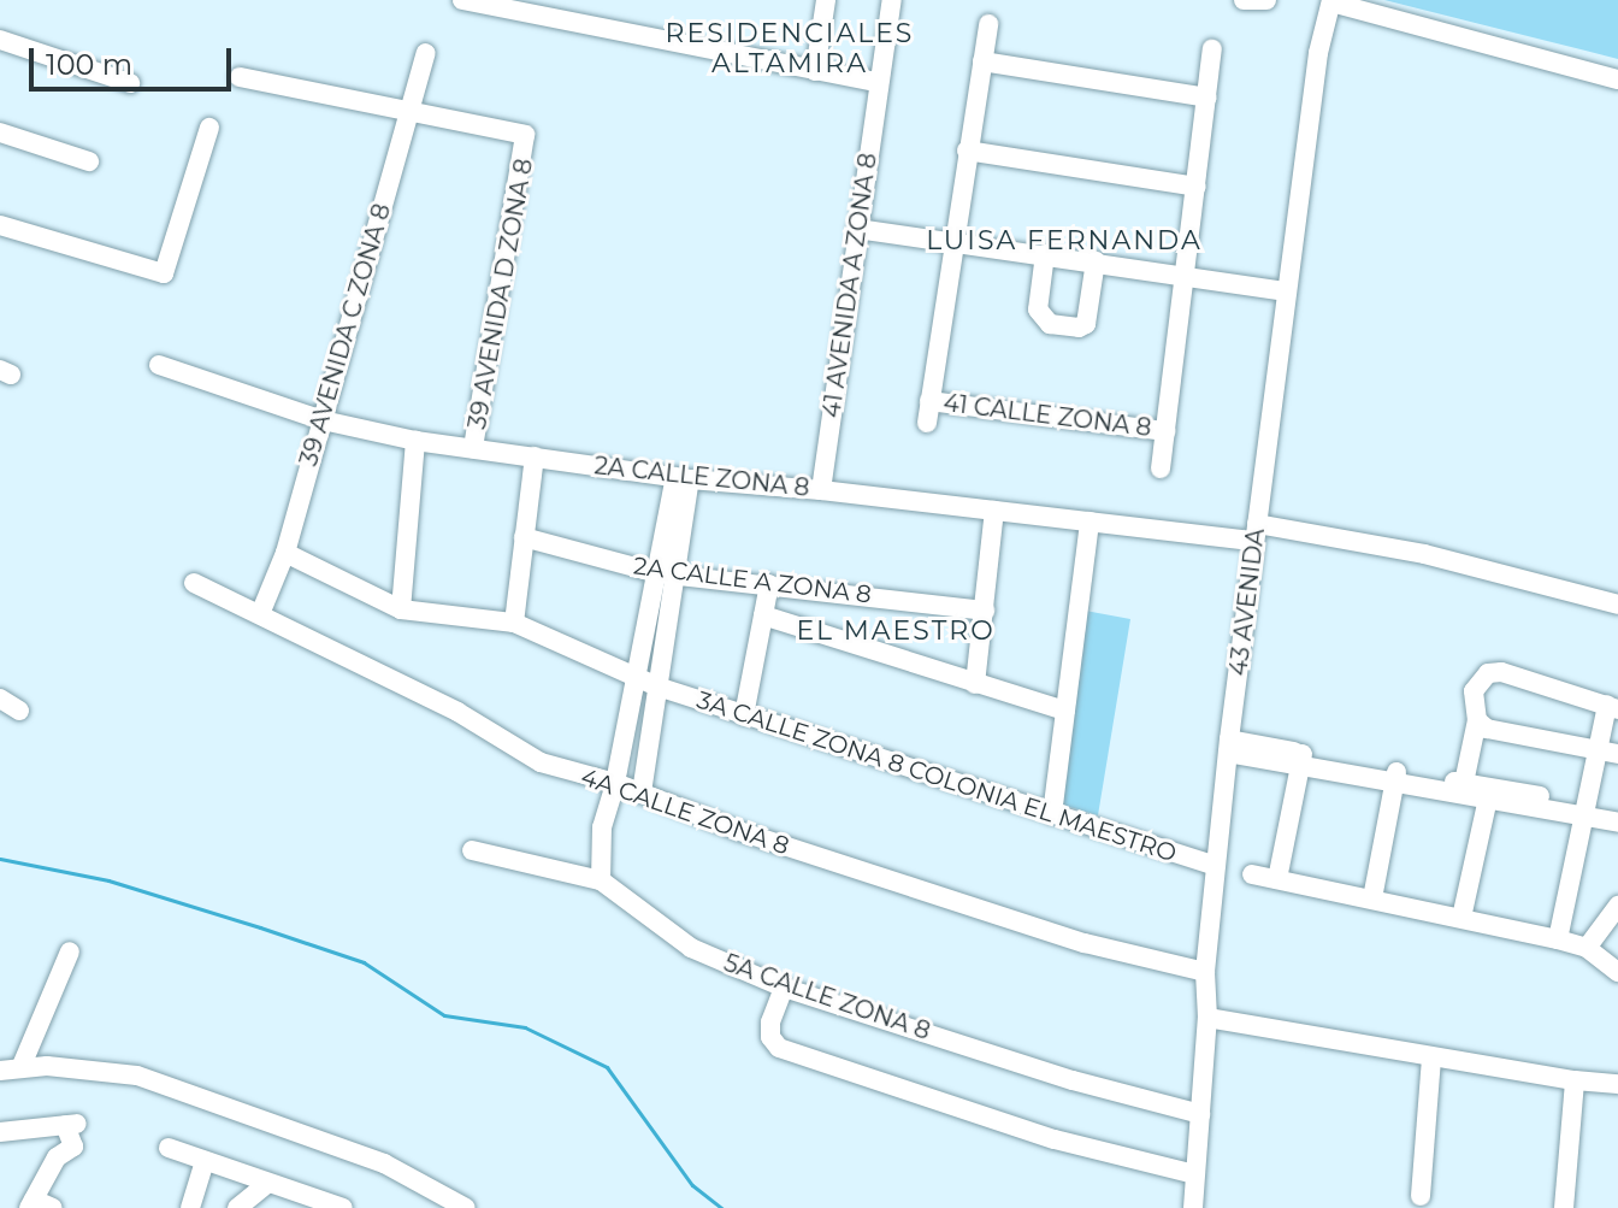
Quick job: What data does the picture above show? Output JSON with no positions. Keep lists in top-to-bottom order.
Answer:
{
  "streets": {
    "street": [
      "41 AVENIDA A ZONA 8",
      "39 AVENIDA D ZONA 8",
      "39 AVENIDA C ZONA 8",
      "41 CALLE ZONA 8",
      "2A CALLE ZONA 8",
      "2A CALLE A ZONA 8",
      "43 AVENIDA",
      "3A CALLE ZONA 8 COLONIA EL MAESTRO",
      "4A CALLE ZONA 8",
      "5A CALLE ZONA 8"
    ]
  },
  "crossings": [
    ["41 AVENIDA A ZONA 8", "2A CALLE ZONA 8"],
    ["39 AVENIDA D ZONA 8", "39 AVENIDA C ZONA 8"],
    ["39 AVENIDA D ZONA 8", "2A CALLE ZONA 8"],
    ["39 AVENIDA C ZONA 8", "2A CALLE ZONA 8"],
    ["39 AVENIDA C ZONA 8", "3A CALLE ZONA 8 COLONIA EL MAESTRO"],
    ["39 AVENIDA C ZONA 8", "4A CALLE ZONA 8"],
    ["2A CALLE ZONA 8", "43 AVENIDA"],
    ["43 AVENIDA", "3A CALLE ZONA 8 COLONIA EL MAESTRO"],
    ["43 AVENIDA", "4A CALLE ZONA 8"],
    ["43 AVENIDA", "5A CALLE ZONA 8"]
  ],
  "districts": ["RESIDENCIALES ALTAMIRA", "LUISA FERNANDA", "EL MAESTRO"],
  "scale_bar": "100 m"
}
